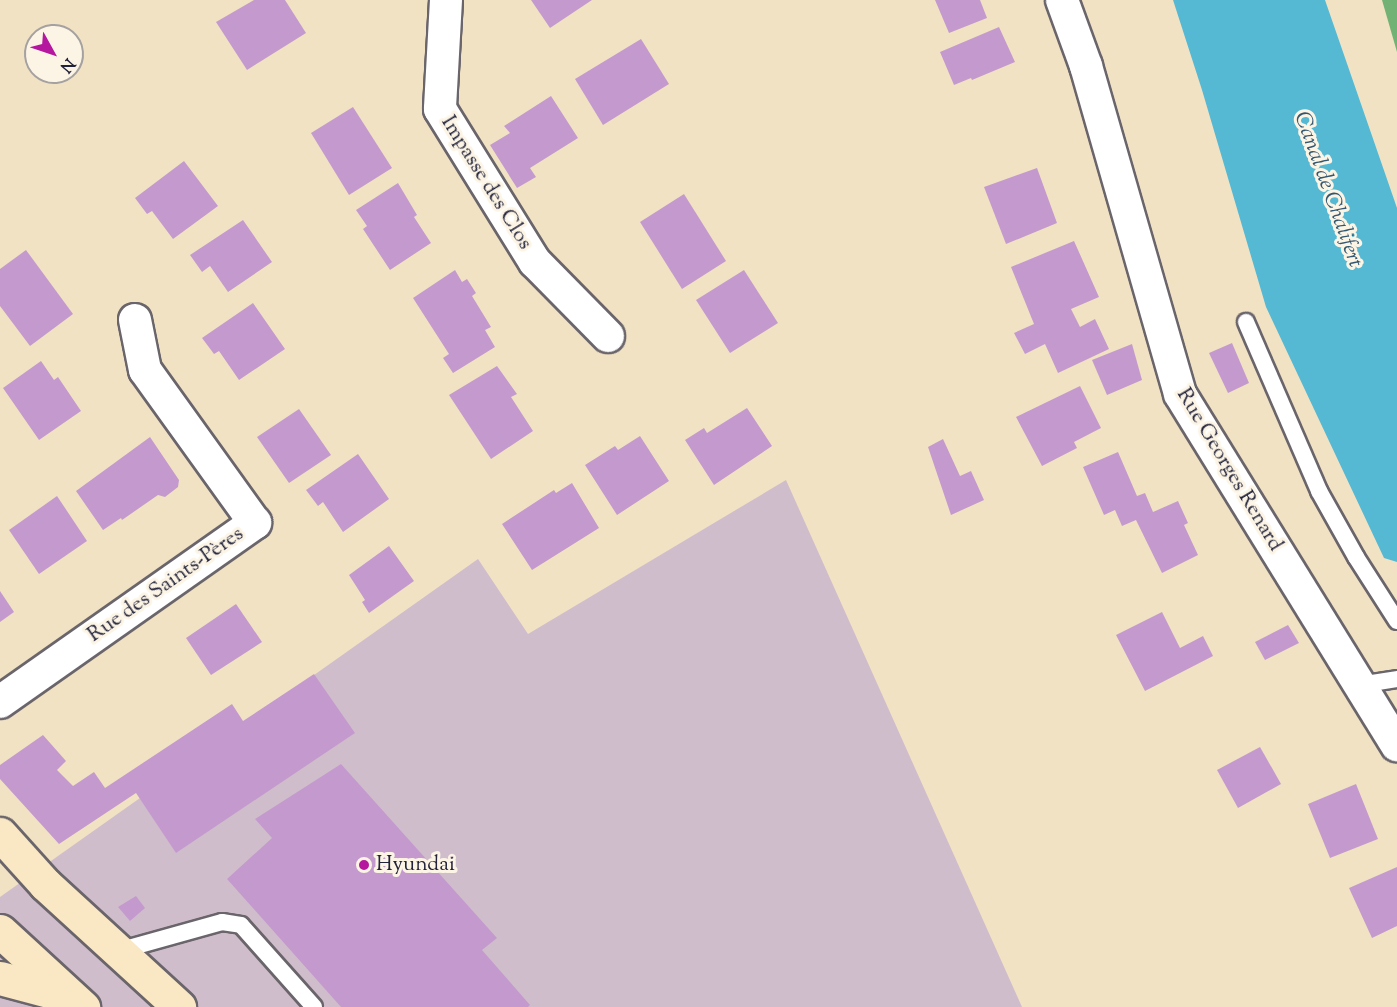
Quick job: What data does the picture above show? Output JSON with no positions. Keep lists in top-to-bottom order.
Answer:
{
  "streets": {
    "street": ["Impasse des Clos", "Rue Georges Renard", "Rue des Saints-Pères"]
  },
  "water": ["Canal de Chalifert"],
  "places": ["Hyundai"],
  "north": "bottom right"
}
